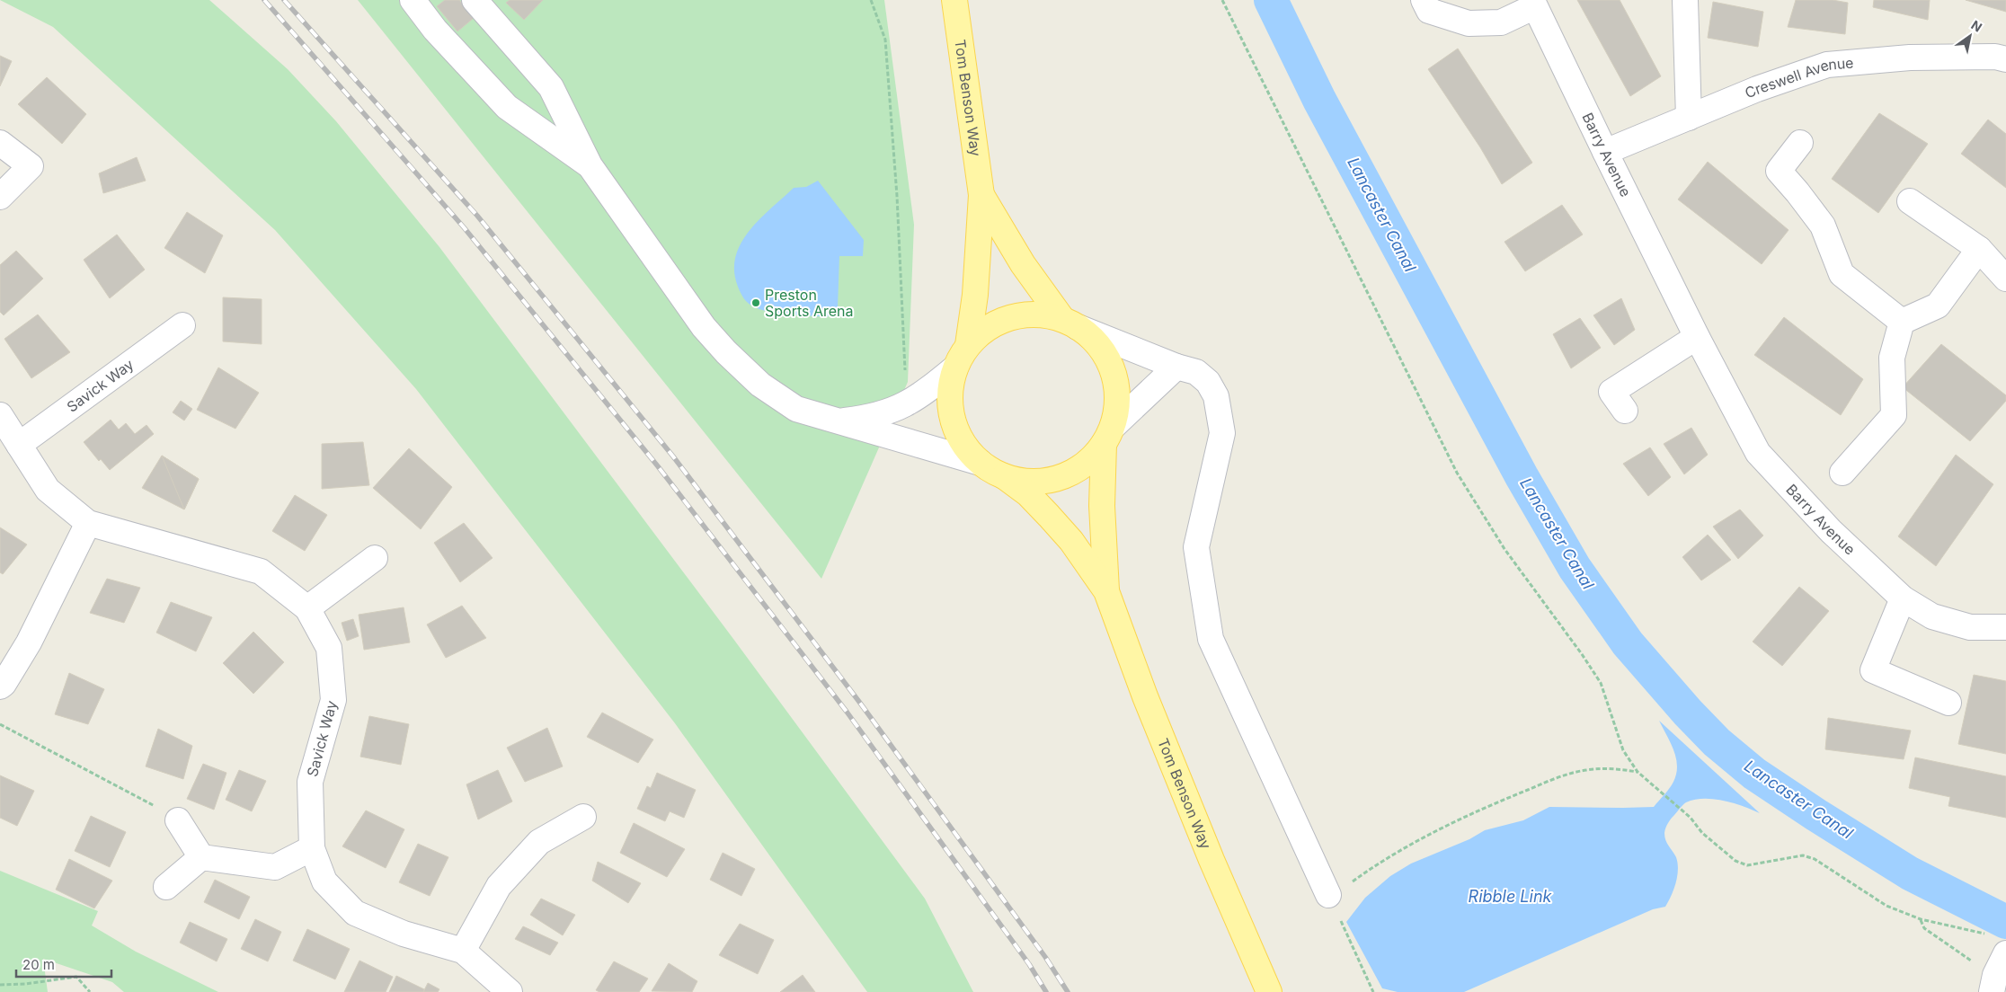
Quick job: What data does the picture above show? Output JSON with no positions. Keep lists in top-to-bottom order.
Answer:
{
  "streets": {
    "main road": ["Tom Benson Way"],
    "street": ["Creswell Avenue", "Barry Avenue", "Savick Way"]
  },
  "crossings": [
    ["Creswell Avenue", "Barry Avenue"]
  ],
  "water": ["Lancaster Canal", "Ribble Link"],
  "places": ["Preston Sports Arena"],
  "scale_bar": "20 m",
  "north": "top right"
}
